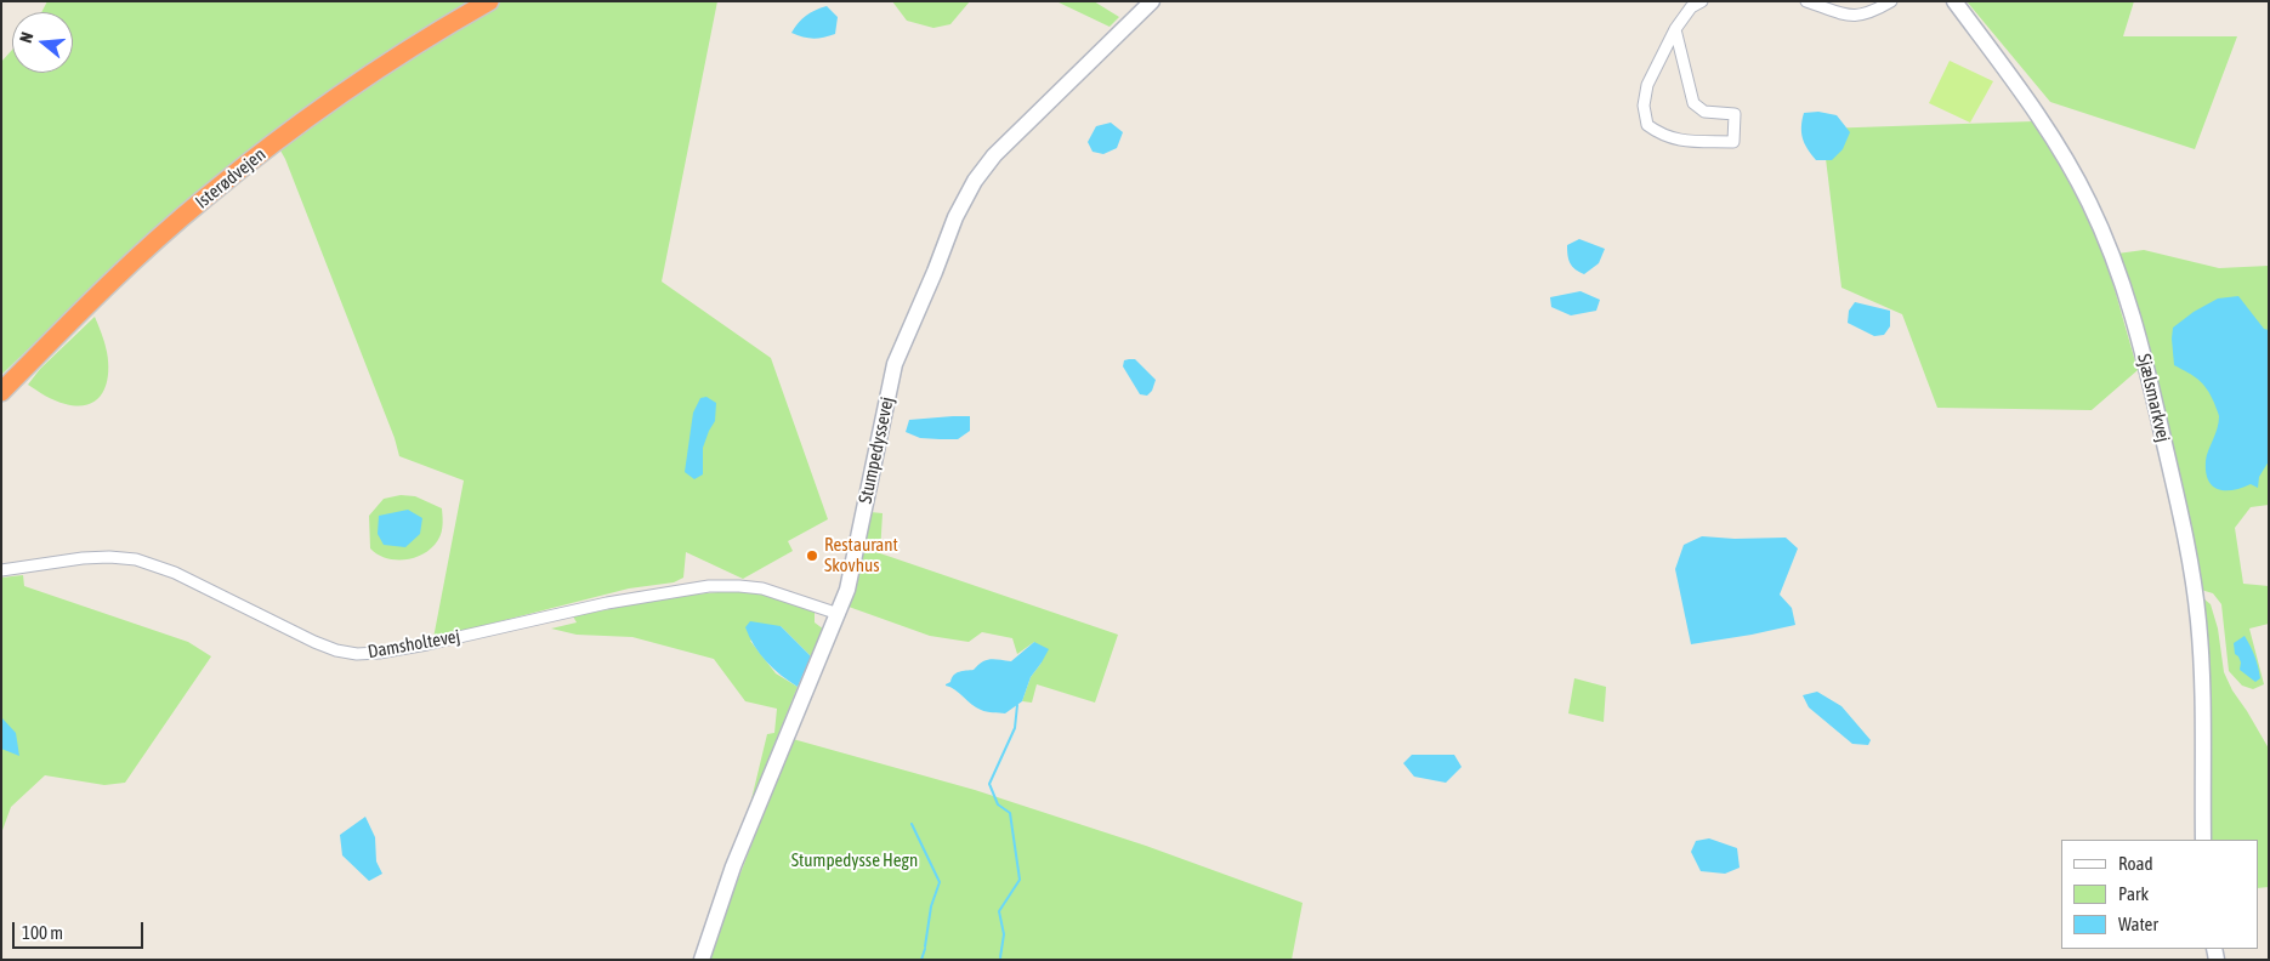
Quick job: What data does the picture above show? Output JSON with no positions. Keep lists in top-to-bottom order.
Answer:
{
  "streets": {
    "highway": ["Isterødvejen"],
    "street": ["Sjælsmarkvej", "Stumpedyssevej", "Damsholtevej"]
  },
  "crossings": [
    ["Stumpedyssevej", "Damsholtevej"]
  ],
  "parks": ["Stumpedysse Hegn"],
  "places": ["Restaurant Skovhus"],
  "legend": ["Road", "Park", "Water"],
  "scale_bar": "100 m",
  "north": "left"
}
